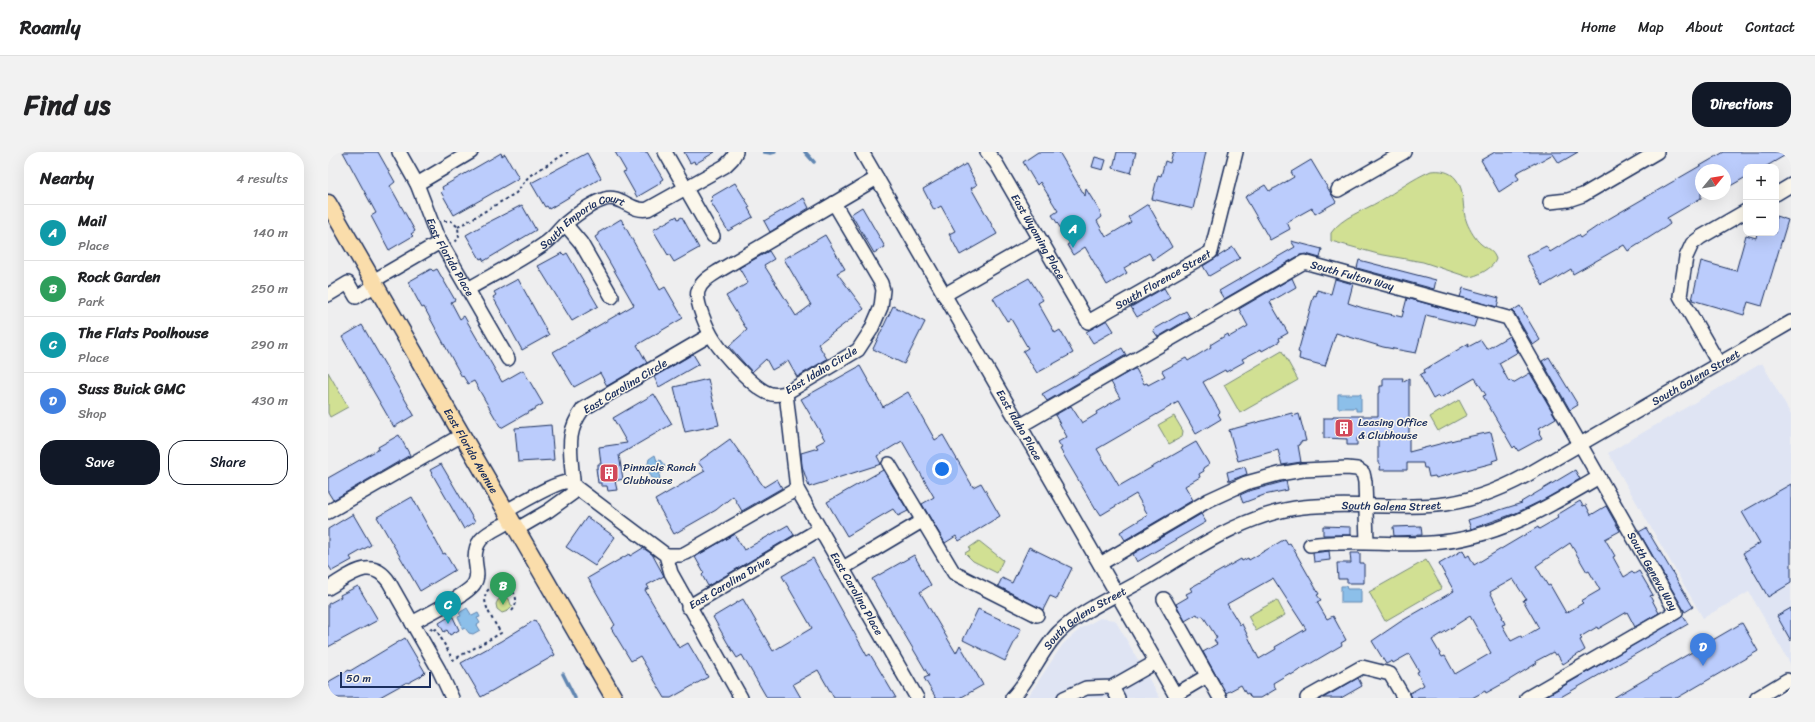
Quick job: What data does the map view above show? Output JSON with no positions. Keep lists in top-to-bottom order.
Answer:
{
  "streets": {
    "main road": ["East Florida Avenue"],
    "street": [
      "South Emporia Court",
      "East Wyoming Place",
      "East Florida Place",
      "South Fulton Way",
      "South Florence Street",
      "East Idaho Circle",
      "South Galena Street",
      "East Carolina Circle",
      "East Idaho Place",
      "South Geneva Way",
      "East Carolina Drive",
      "East Carolina Place"
    ]
  },
  "crossings": [
    ["South Emporia Court", "East Florida Place"],
    ["East Wyoming Place", "South Florence Street"],
    ["South Fulton Way", "South Galena Street"],
    ["South Fulton Way", "East Idaho Place"],
    ["South Fulton Way", "South Geneva Way"],
    ["East Idaho Circle", "East Carolina Circle"],
    ["East Idaho Circle", "East Idaho Place"],
    ["South Galena Street", "East Idaho Place"],
    ["South Galena Street", "South Geneva Way"],
    ["East Carolina Drive", "East Carolina Place"]
  ],
  "places": {
    "building": ["Leasing Office & Clubhouse", "Pinnacle Ranch Clubhouse"]
  },
  "scale_bar": "50 m",
  "north": "top right",
  "page": {
    "header": "Roamly",
    "nav": [
      "Home",
      "Map",
      "About",
      "Contact"
    ],
    "title": "Find us",
    "buttons": [
      "Directions",
      ["Save", "Share"]
    ],
    "heading": ["Nearby", "4 results"],
    "map_buttons": ["+", "−"],
    "list": [
      {
        "mark": "A",
        "name": "Mail",
        "note": "Place",
        "value": "140 m"
      },
      {
        "mark": "B",
        "name": "Rock Garden",
        "note": "Park",
        "value": "250 m"
      },
      {
        "mark": "C",
        "name": "The Flats Poolhouse",
        "note": "Place",
        "value": "290 m"
      },
      {
        "mark": "D",
        "name": "Suss Buick GMC",
        "note": "Shop",
        "value": "430 m"
      }
    ],
    "pins": [
      "A",
      "B",
      "C",
      "D"
    ],
    "scale": "50 m"
  }
}
